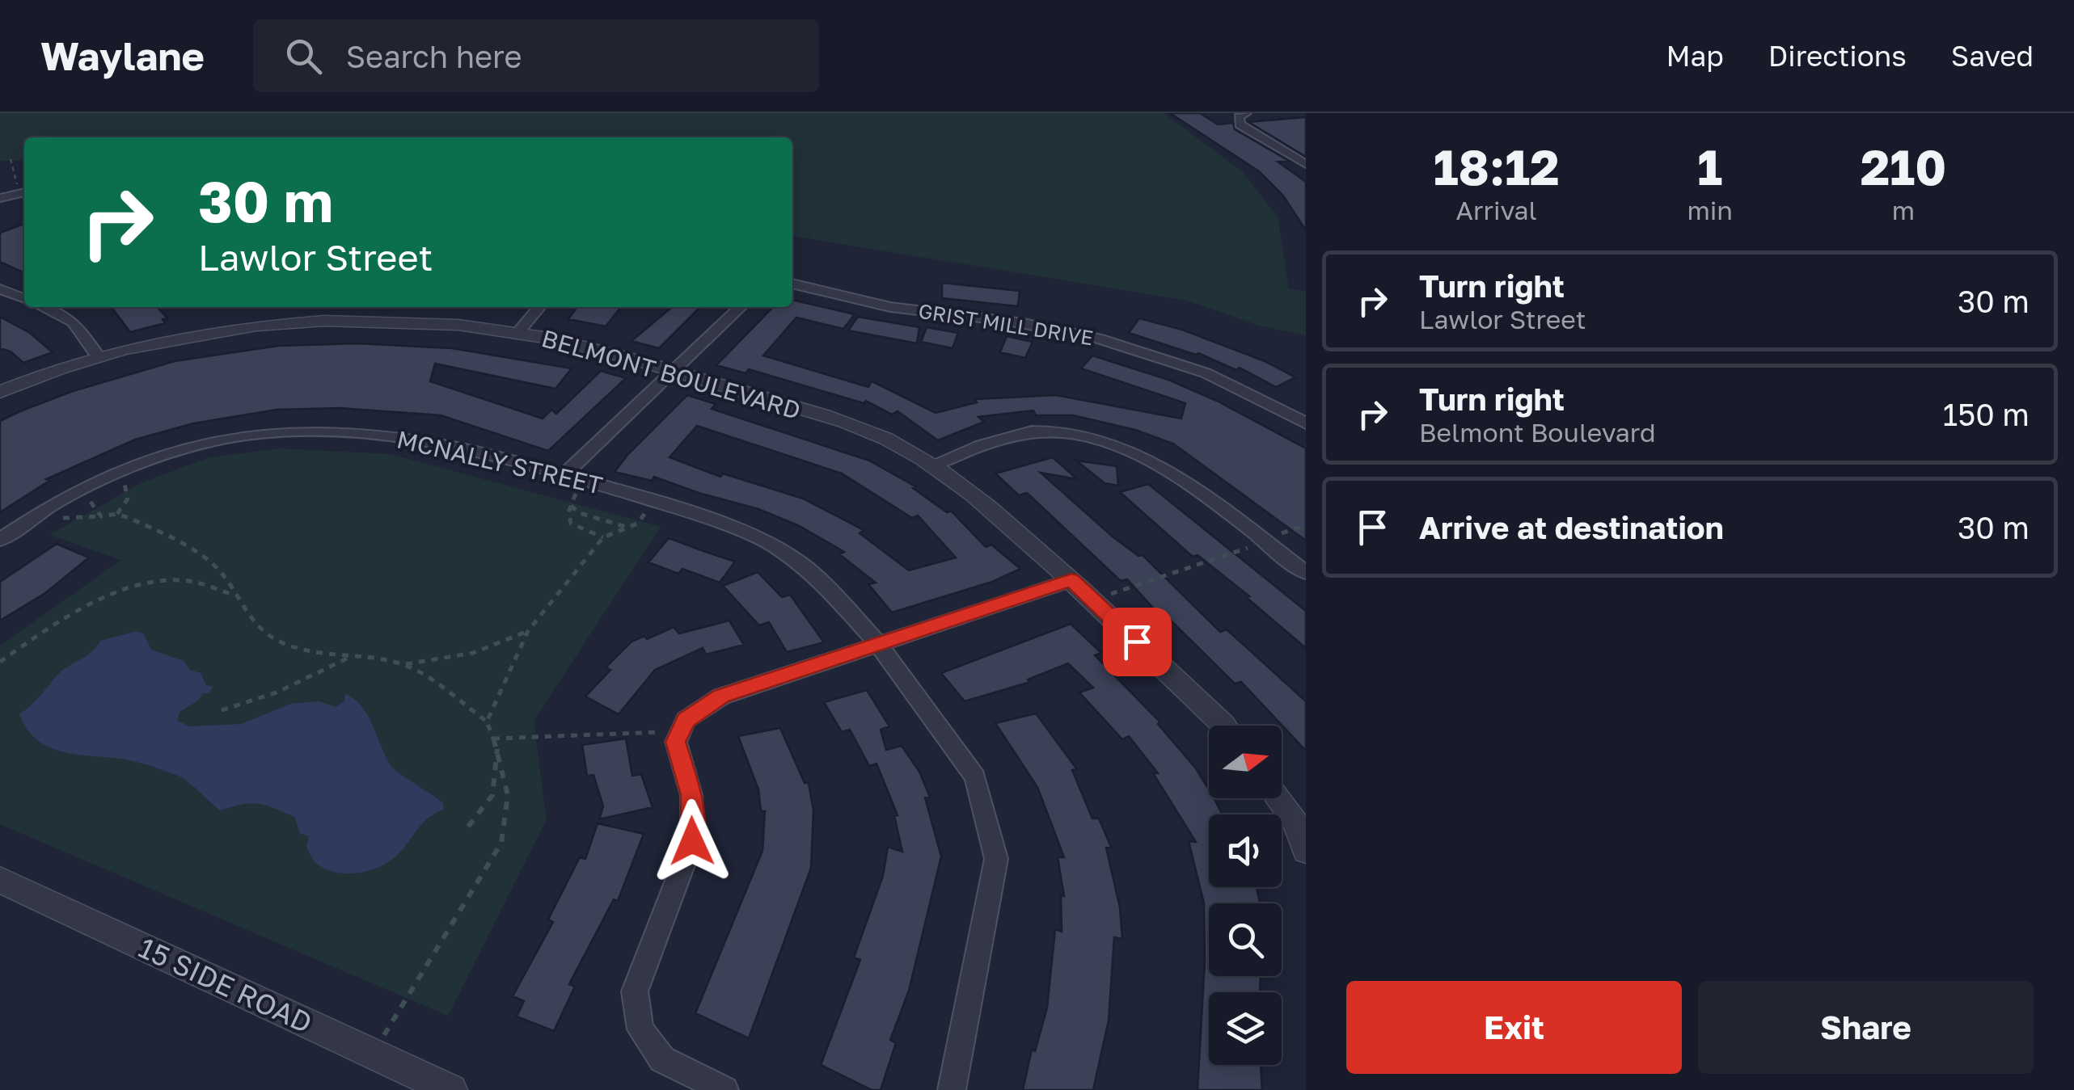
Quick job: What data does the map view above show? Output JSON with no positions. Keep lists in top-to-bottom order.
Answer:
{
  "streets": {
    "street": [
      "GRIST MILL DRIVE",
      "BELMONT BOULEVARD",
      "MCNALLY STREET",
      "15 SIDE ROAD"
    ]
  },
  "north": "right",
  "page": {
    "header": "Waylane",
    "search": "Search here",
    "nav": ["Map", "Directions", "Saved"],
    "eta": [
      "18:12",
      "Arrival",
      "1",
      "min",
      "210",
      "m"
    ],
    "turn": ["30 m", "Lawlor Street"],
    "list": [
      {
        "name": "Turn right",
        "note": "Lawlor Street",
        "value": "30 m"
      },
      {
        "name": "Turn right",
        "note": "Belmont Boulevard",
        "value": "150 m"
      },
      {
        "name": "Arrive at destination",
        "value": "30 m"
      }
    ],
    "buttons": ["Exit", "Share"]
  }
}
